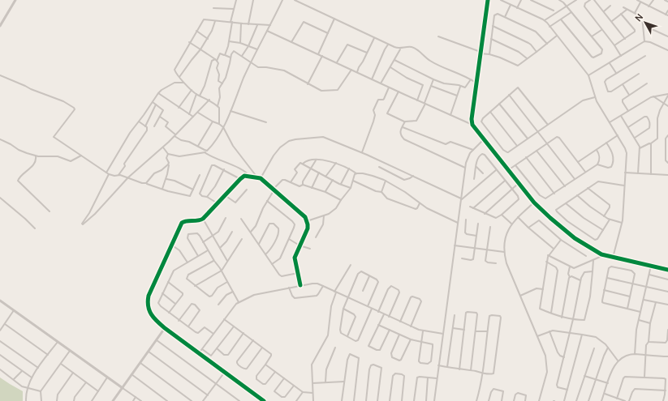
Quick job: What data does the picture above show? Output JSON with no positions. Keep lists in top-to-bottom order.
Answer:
{
  "north": "top left"
}
